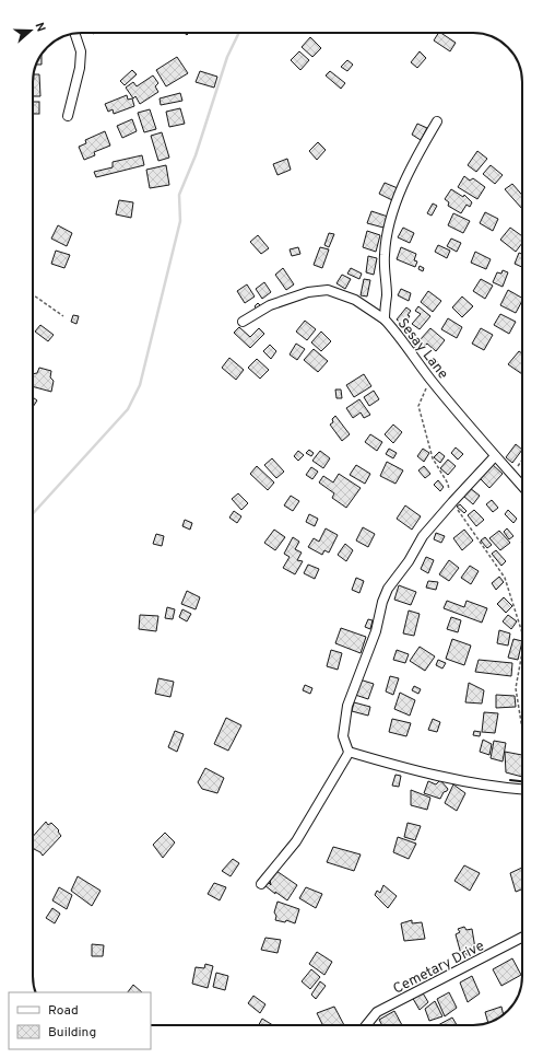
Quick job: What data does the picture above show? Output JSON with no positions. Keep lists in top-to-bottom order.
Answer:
{
  "streets": {
    "street": ["Sesay Lane", "Cemetary Drive"]
  },
  "legend": ["Road", "Building"],
  "north": "right"
}
